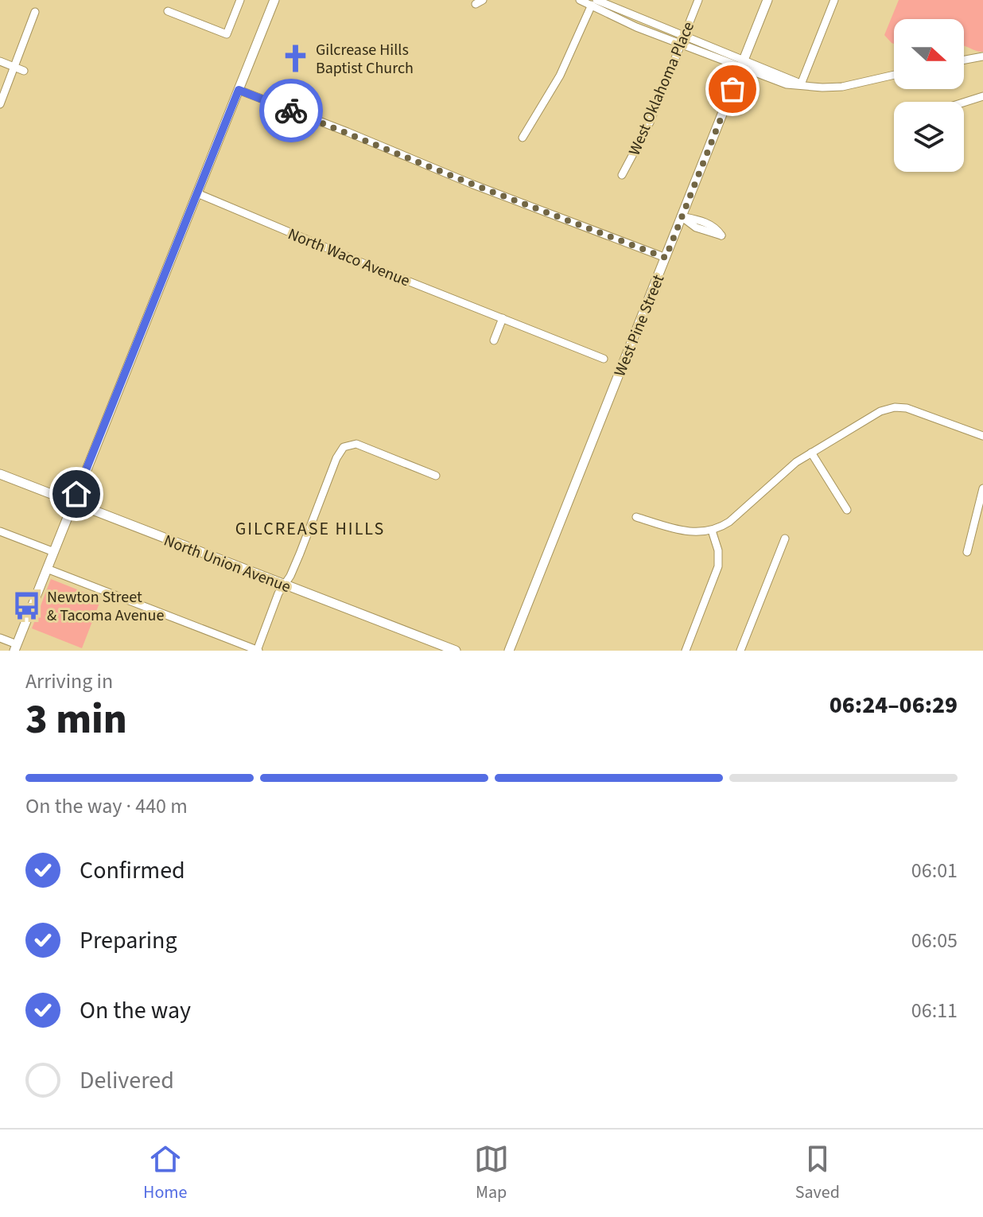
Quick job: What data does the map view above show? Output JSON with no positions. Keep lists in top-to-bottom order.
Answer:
{
  "streets": {
    "street": [
      "West Oklahoma Place",
      "North Waco Avenue",
      "West Pine Street",
      "North Union Avenue"
    ]
  },
  "districts": ["GILCREASE HILLS"],
  "places": {
    "church": ["Gilcrease Hills Baptist Church"],
    "bus stop": ["Newton Street & Tacoma Avenue"]
  },
  "north": "right",
  "page": {
    "heading": ["3 min", "Arriving in", "06:24–06:29"],
    "bar": "On the way · 440 m",
    "list": [
      ["Confirmed", "06:01"],
      ["Preparing", "06:05"],
      ["On the way", "06:11"],
      "Delivered"
    ],
    "tabs": ["Home", "Map", "Saved"]
  }
}
